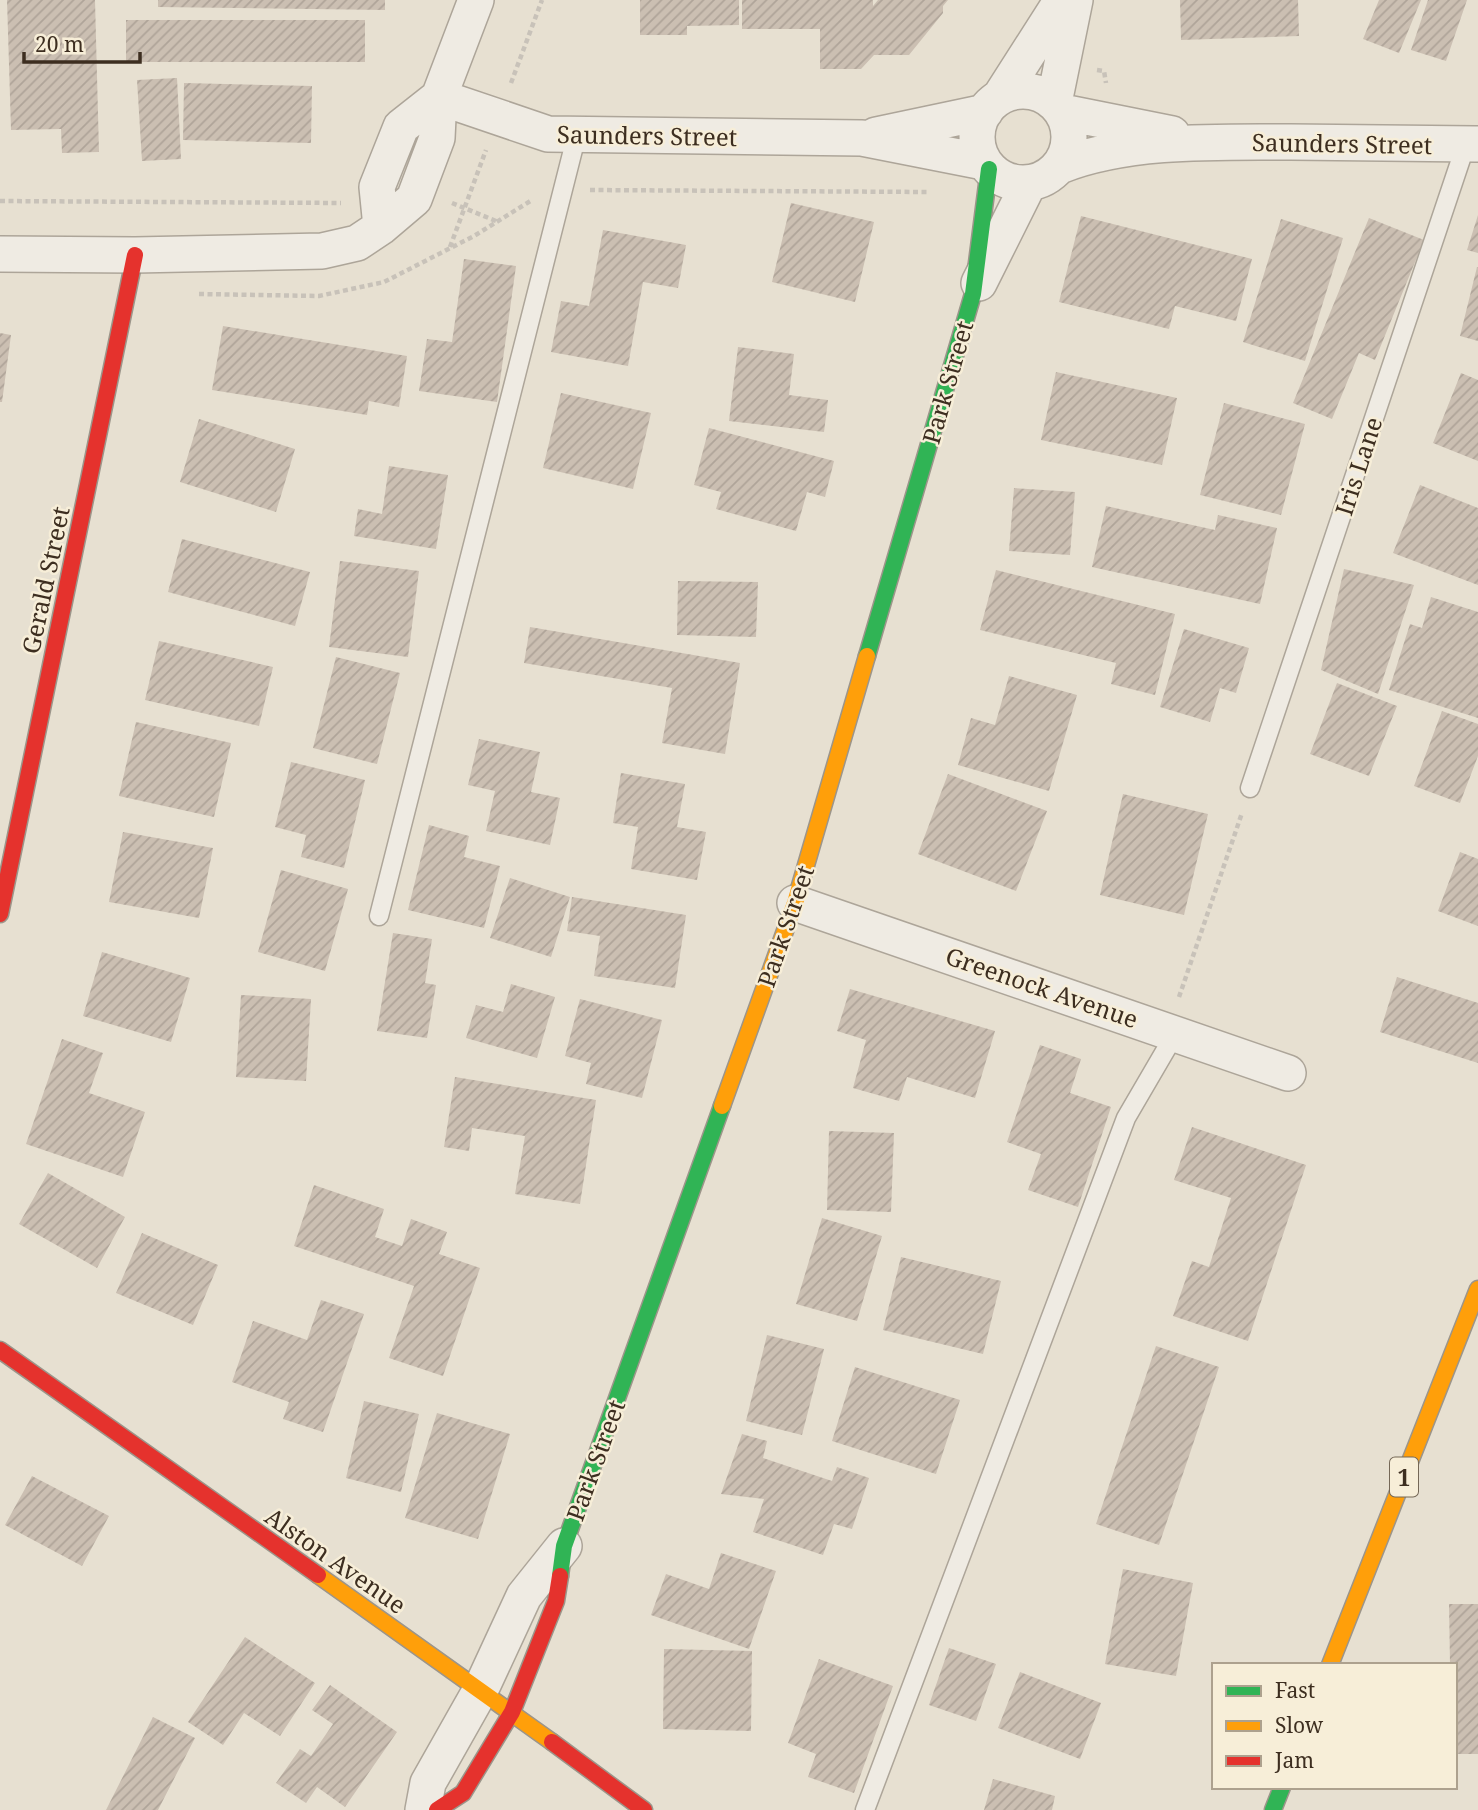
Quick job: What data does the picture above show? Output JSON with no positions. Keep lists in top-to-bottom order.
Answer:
{
  "streets": {
    "main road": [
      "Park Street",
      "Gerald Street",
      "1",
      "Alston Avenue"
    ],
    "street": ["Saunders Street", "Greenock Avenue"],
    "lane": ["Iris Lane"]
  },
  "crossings": [
    ["Saunders Street", "Park Street"],
    ["Saunders Street", "Iris Lane"],
    ["Park Street", "Greenock Avenue"],
    ["Park Street", "Alston Avenue"]
  ],
  "legend": ["Fast", "Slow", "Jam"],
  "scale_bar": "20 m"
}
